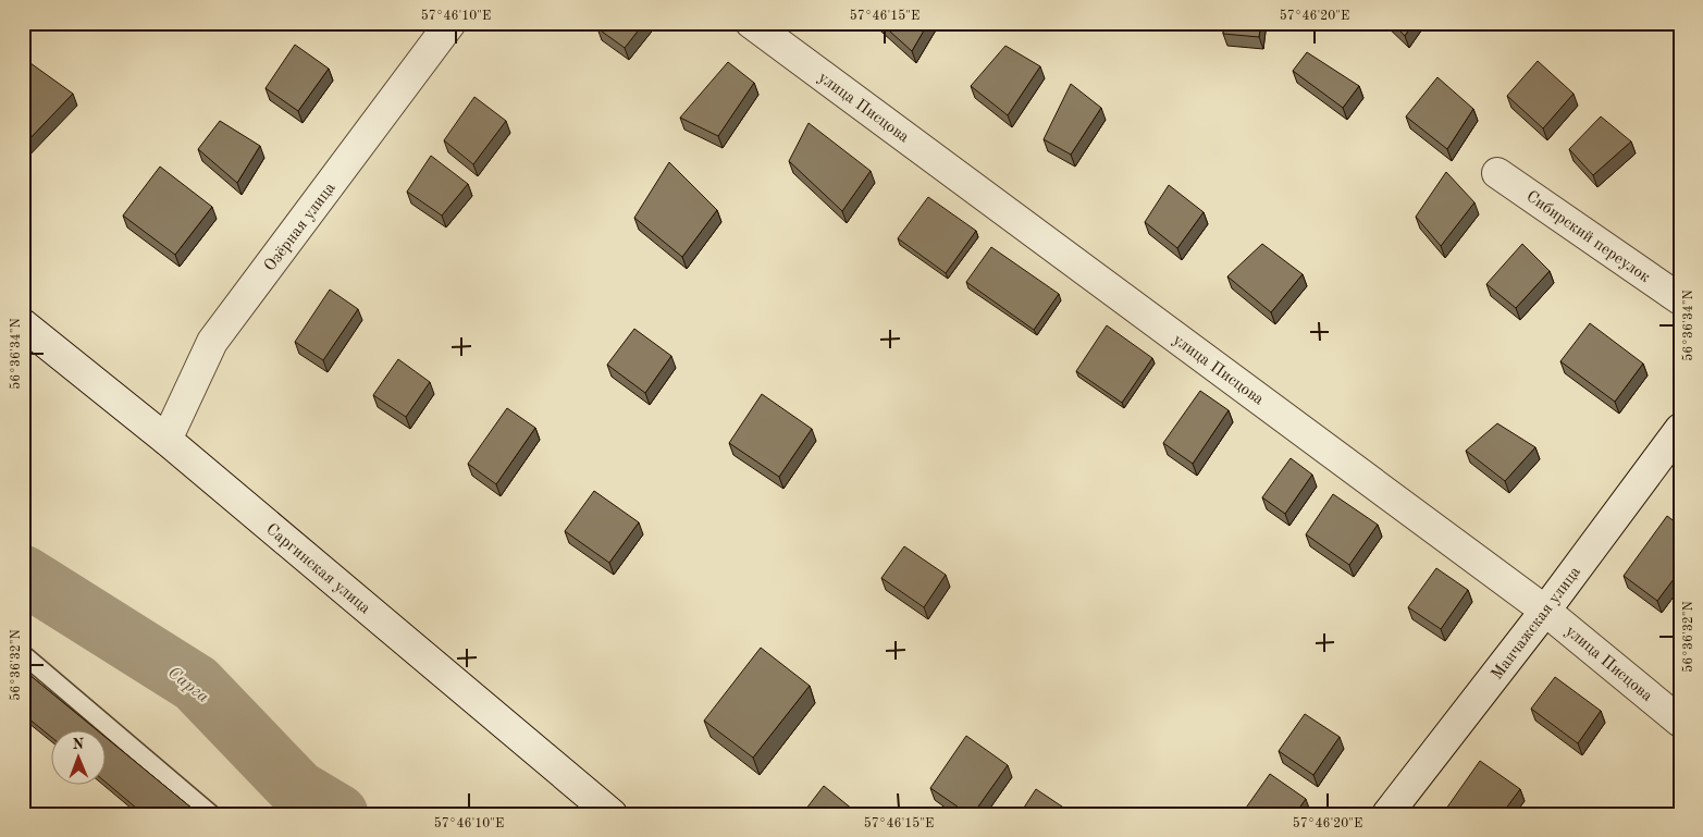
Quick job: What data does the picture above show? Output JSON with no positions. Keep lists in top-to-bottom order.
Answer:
{
  "streets": {
    "street": [
      "улица Писцова",
      "Озёрная улица",
      "Сибирский переулок",
      "Саргинская улица",
      "Манчажская улица"
    ]
  },
  "crossings": [
    ["улица Писцова", "Манчажская улица"],
    ["Озёрная улица", "Саргинская улица"]
  ],
  "water": ["Сарга"],
  "north": "top",
  "coordinates": [
    "57°46'10\"E",
    "57°46'15\"E",
    "57°46'20\"E",
    "56°36'34\"N",
    "56°36'32\"N"
  ]
}
